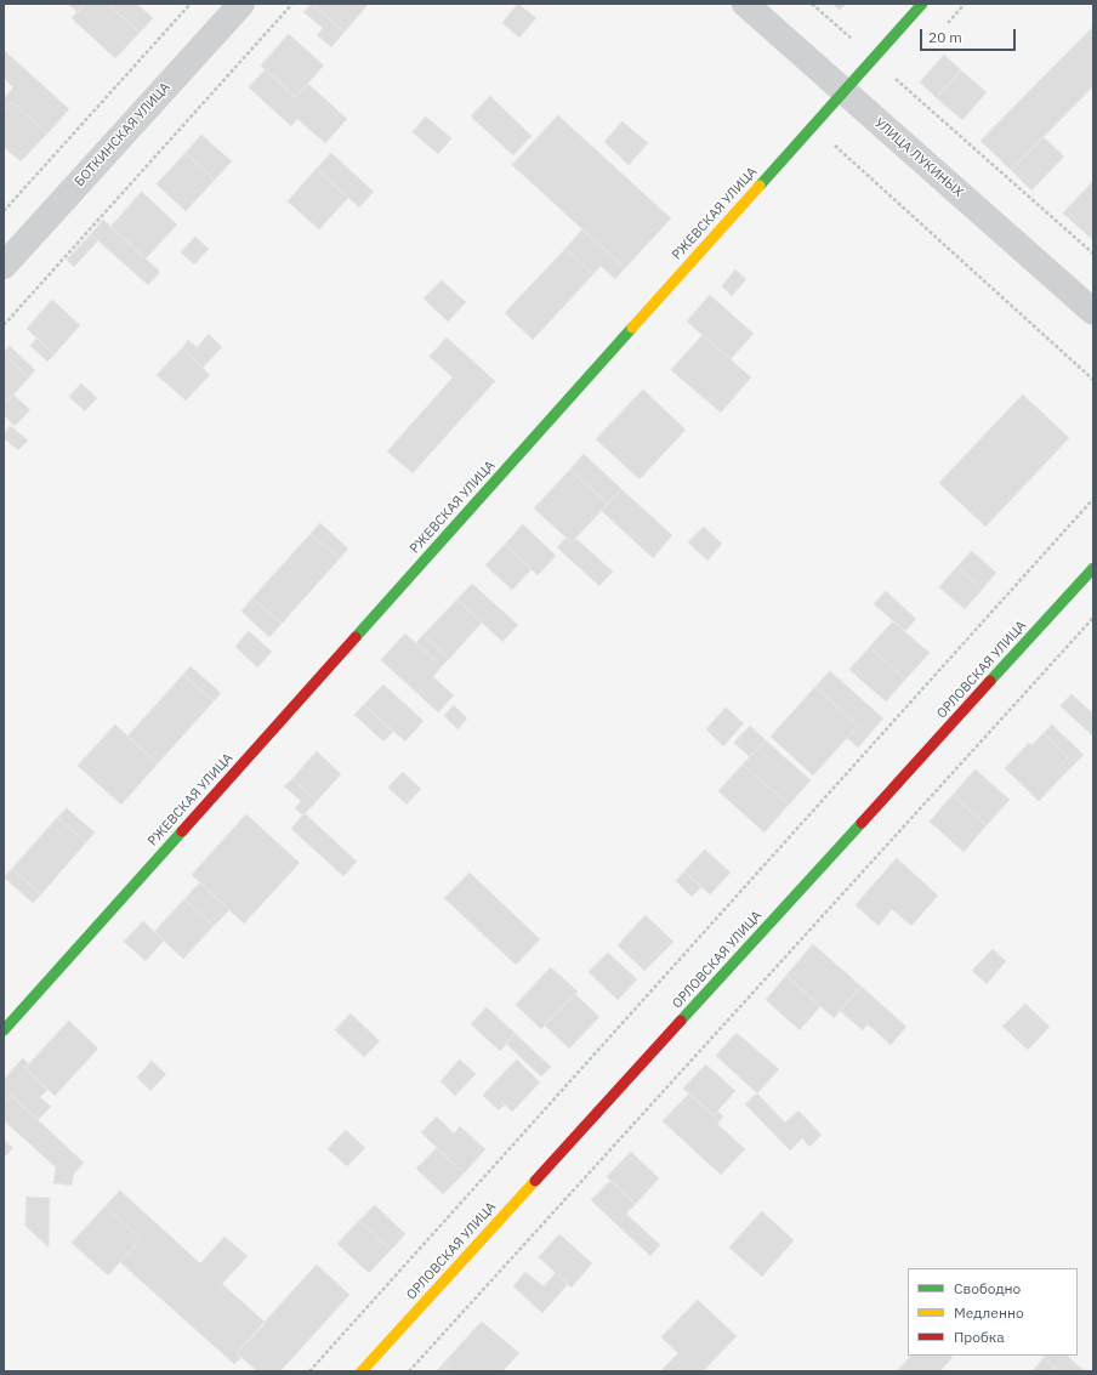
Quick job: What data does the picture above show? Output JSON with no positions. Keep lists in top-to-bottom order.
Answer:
{
  "streets": {
    "street": [
      "БОТКИНСКАЯ УЛИЦА",
      "УЛИЦА ЛУКИНЫХ",
      "РЖЕВСКАЯ УЛИЦА",
      "ОРЛОВСКАЯ УЛИЦА"
    ]
  },
  "crossings": [
    ["УЛИЦА ЛУКИНЫХ", "РЖЕВСКАЯ УЛИЦА"]
  ],
  "legend": ["Свободно", "Медленно", "Пробка"],
  "scale_bar": "20 m"
}
